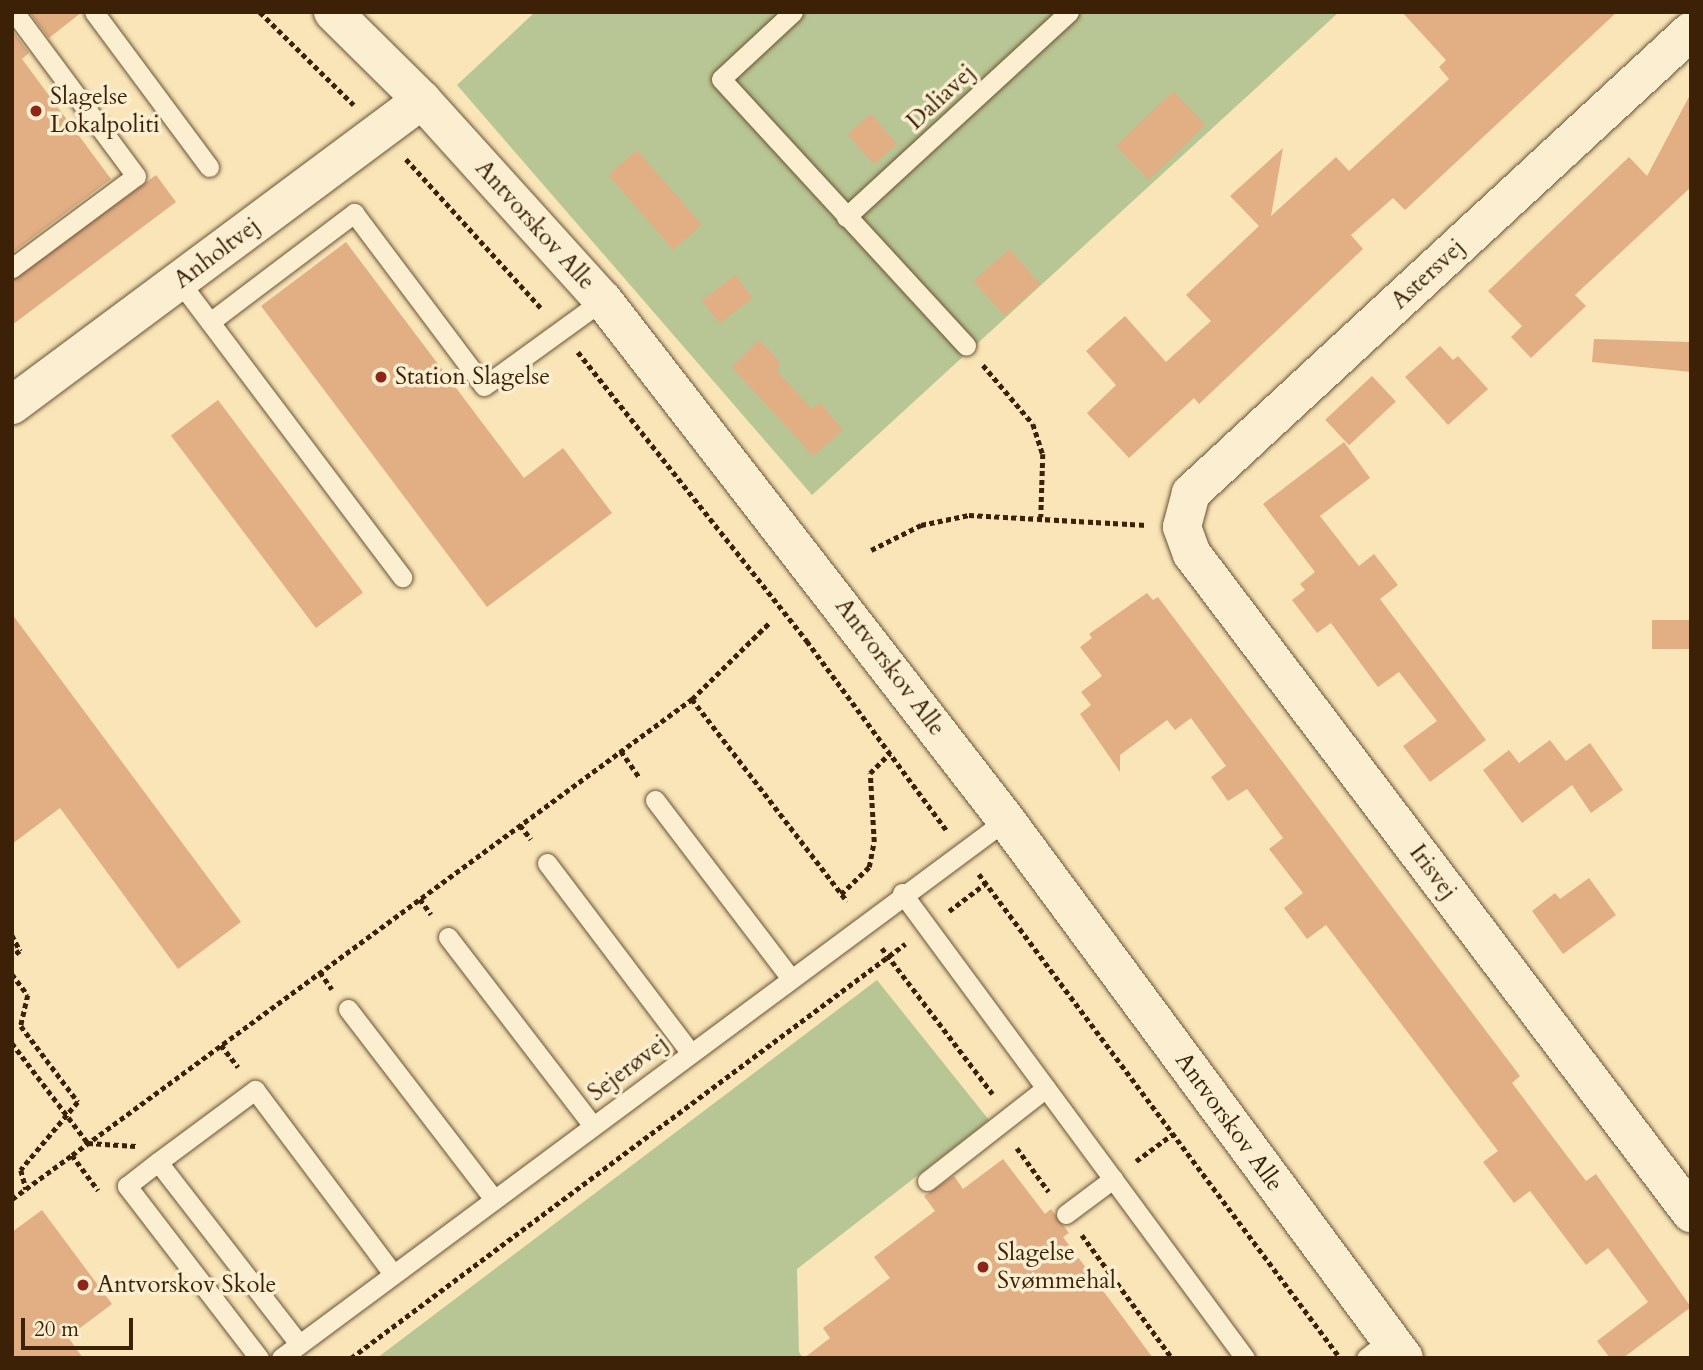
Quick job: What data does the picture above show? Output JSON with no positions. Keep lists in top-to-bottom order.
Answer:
{
  "streets": {
    "street": [
      "Antvorskov Alle",
      "Anholtvej",
      "Astersvej",
      "Irisvej"
    ],
    "lane": ["Daliavej", "Sejerøvej"]
  },
  "crossings": [
    ["Antvorskov Alle", "Anholtvej"],
    ["Antvorskov Alle", "Sejerøvej"],
    ["Astersvej", "Irisvej"]
  ],
  "places": [
    "Slagelse Lokalpoliti",
    "Station Slagelse",
    "Slagelse Svømmehal",
    "Antvorskov Skole"
  ],
  "scale_bar": "20 m"
}
